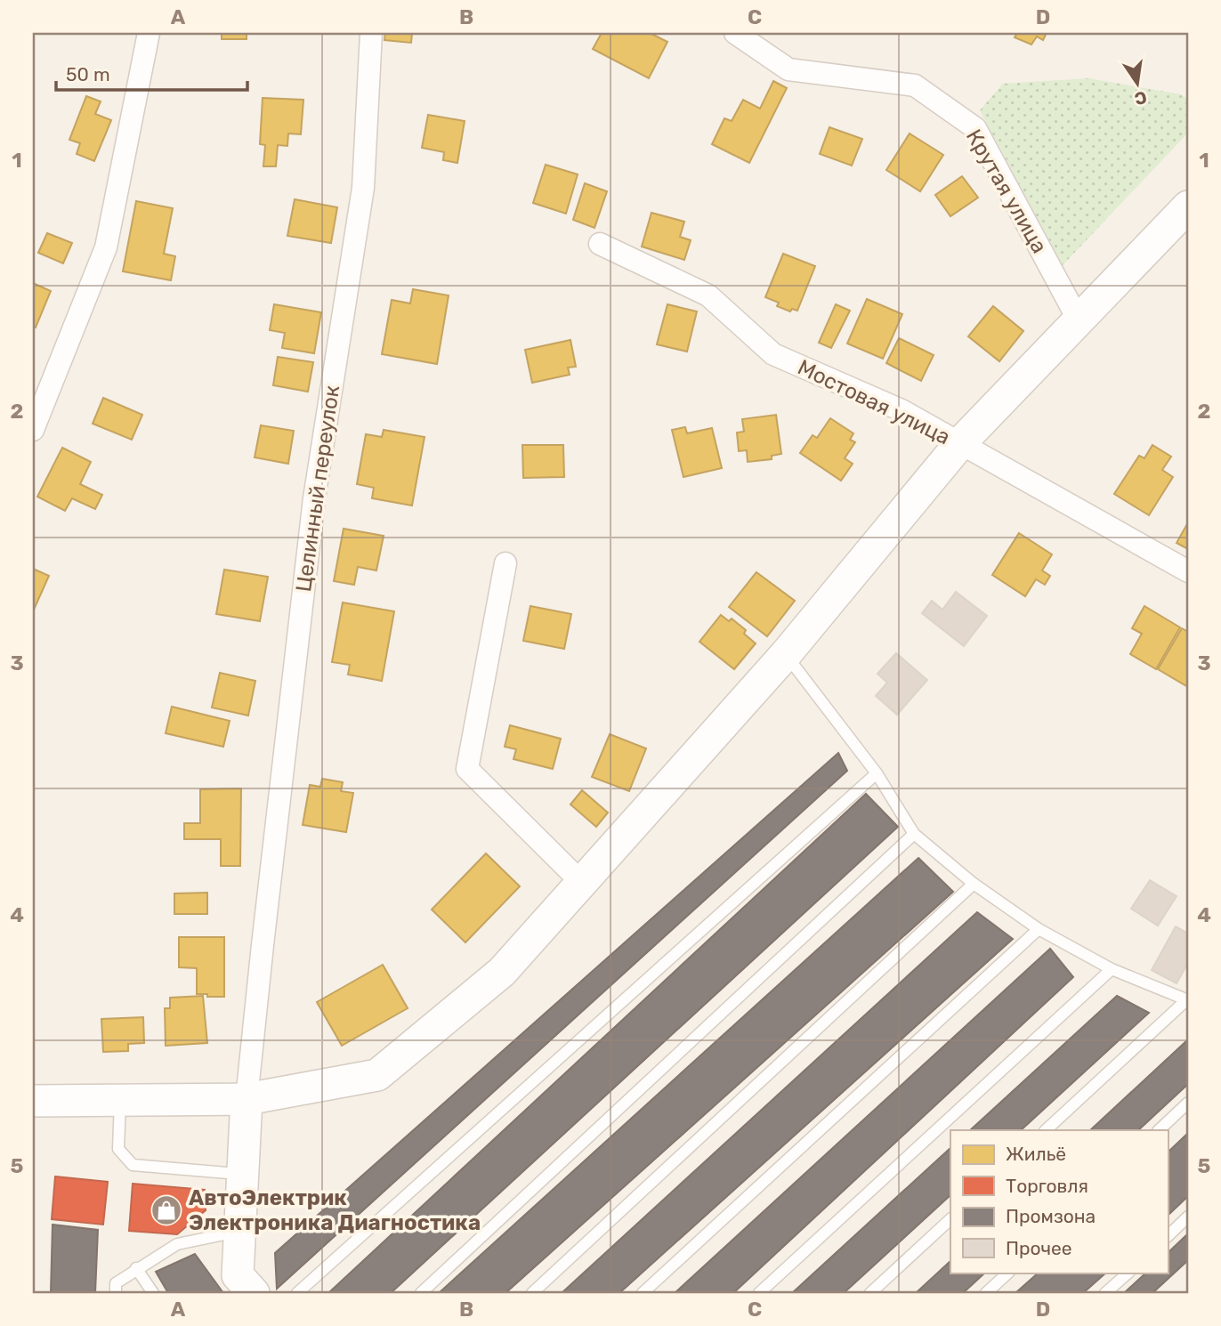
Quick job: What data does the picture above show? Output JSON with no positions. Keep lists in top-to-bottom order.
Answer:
{
  "streets": {
    "street": ["Крутая улица", "Мостовая улица", "Целинный переулок"]
  },
  "places": {
    "shop": ["АвтоЭлектрик Электроника Диагностика"]
  },
  "legend": [
    "Жильё",
    "Торговля",
    "Промзона",
    "Прочее"
  ],
  "scale_bar": "50 m",
  "north": "bottom",
  "grid": {
    "columns": [
      "A",
      "B",
      "C",
      "D"
    ],
    "rows": [
      "1",
      "2",
      "3",
      "4",
      "5"
    ]
  }
}
